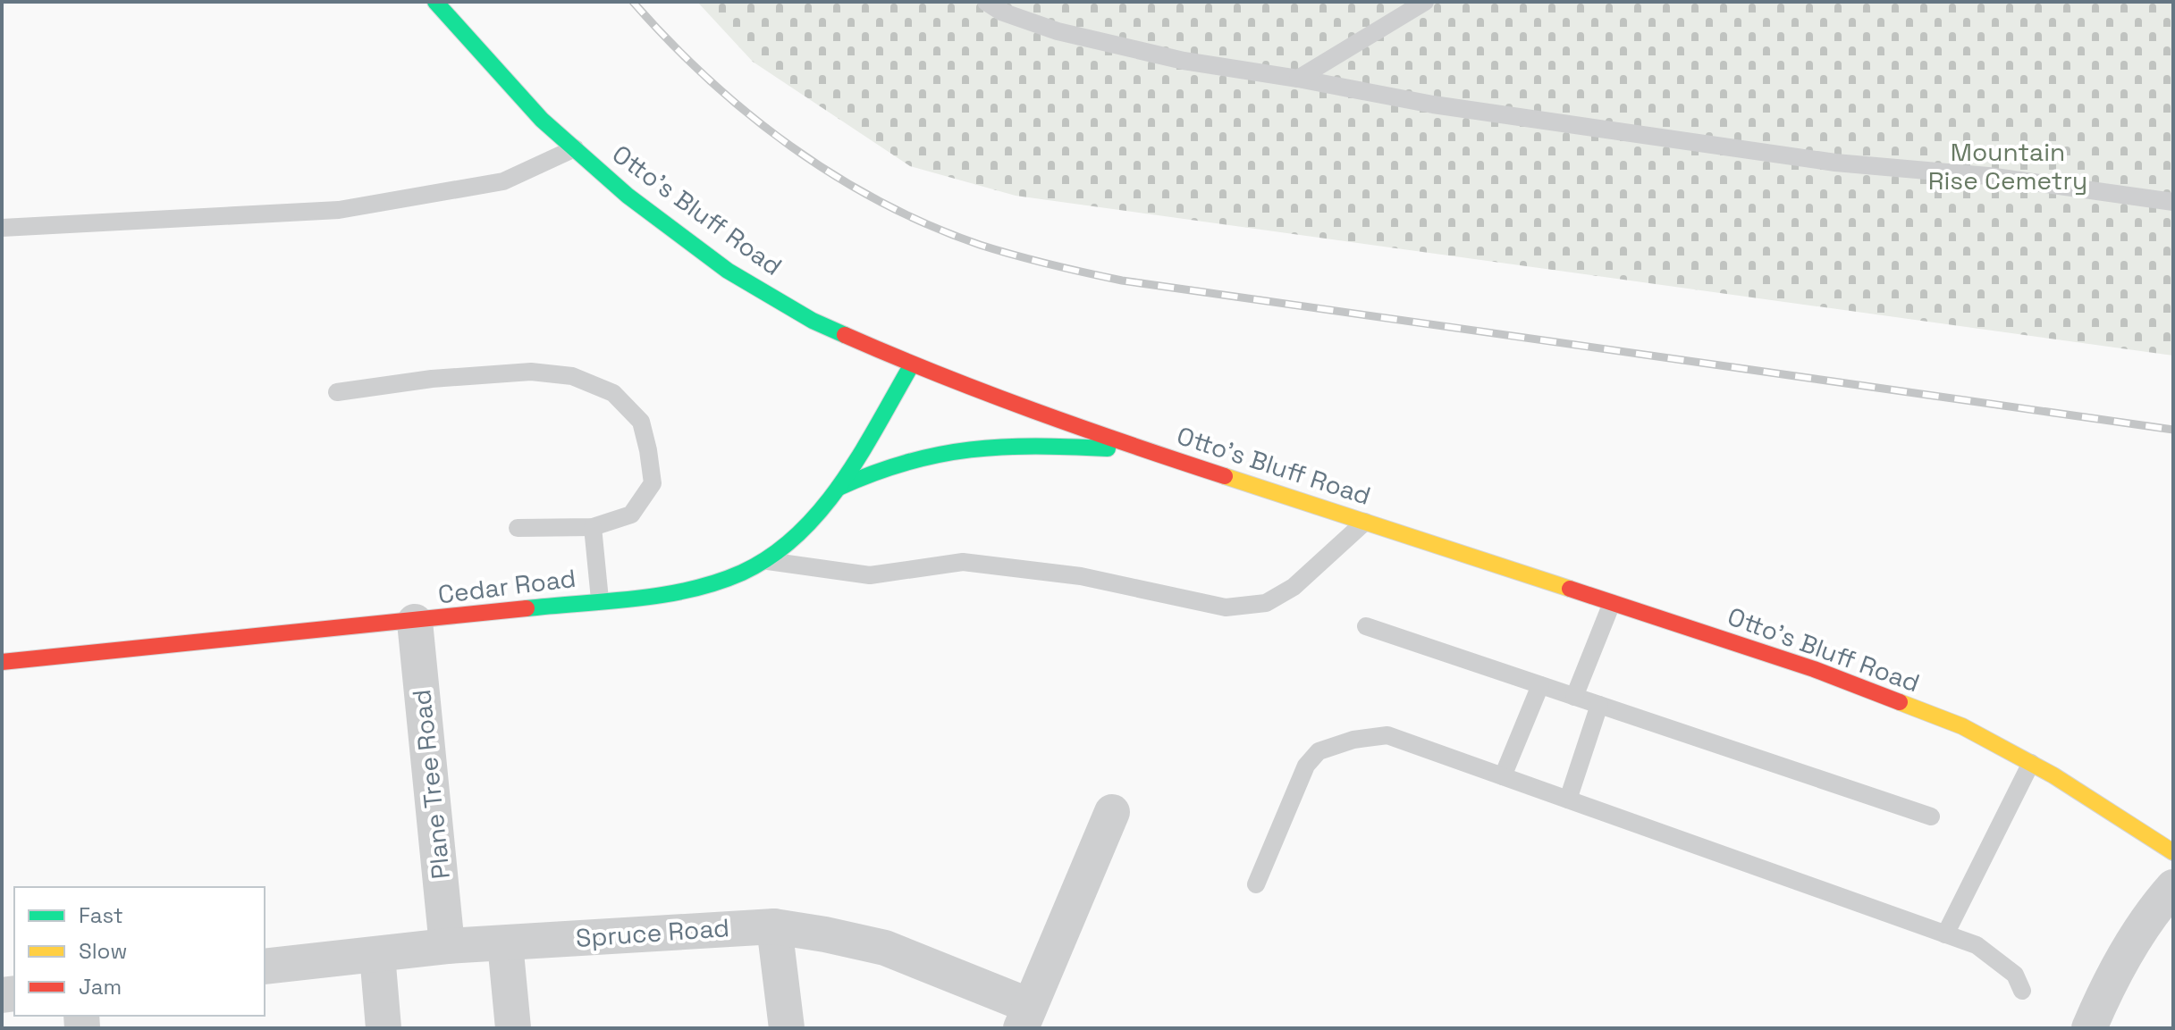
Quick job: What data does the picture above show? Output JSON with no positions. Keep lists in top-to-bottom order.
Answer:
{
  "streets": {
    "main road": ["Otto's Bluff Road", "Cedar Road"],
    "street": ["Plane Tree Road", "Spruce Road"]
  },
  "crossings": [
    ["Otto's Bluff Road", "Cedar Road"],
    ["Cedar Road", "Plane Tree Road"],
    ["Plane Tree Road", "Spruce Road"]
  ],
  "parks": ["Mountain Rise Cemetry"],
  "legend": ["Fast", "Slow", "Jam"]
}
